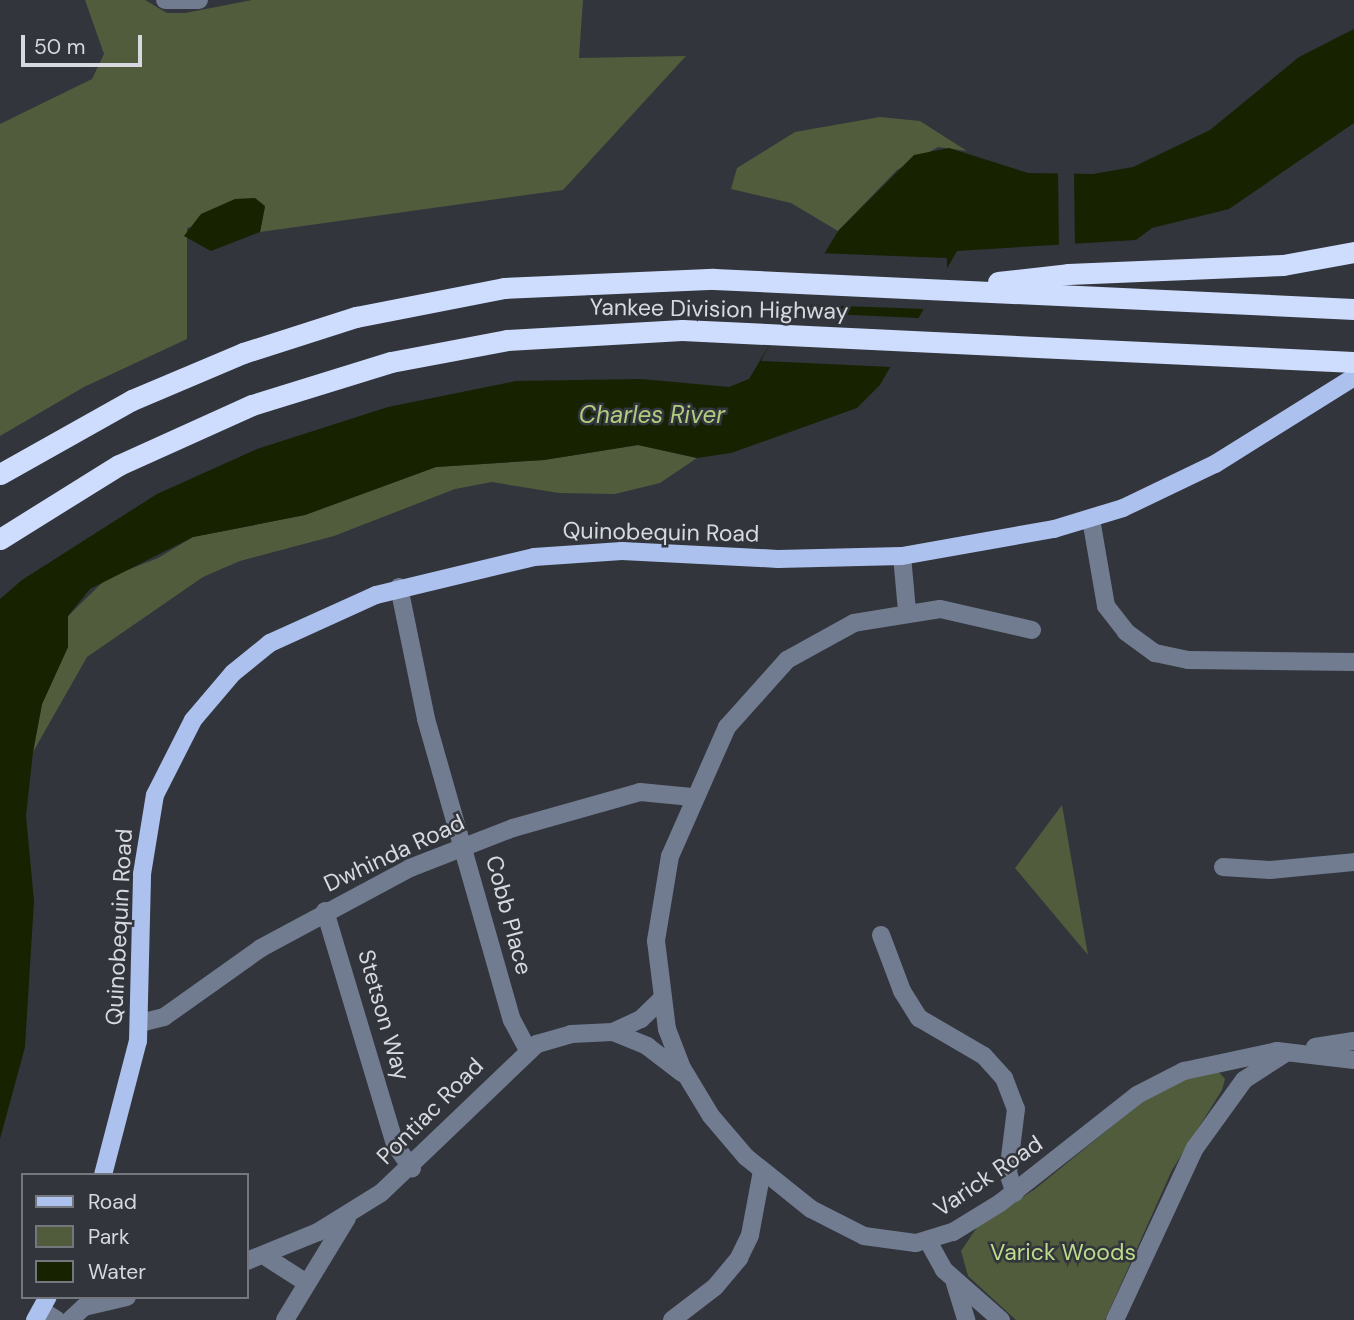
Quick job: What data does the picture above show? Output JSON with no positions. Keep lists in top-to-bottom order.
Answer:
{
  "streets": {
    "highway": ["Yankee Division Highway"],
    "main road": ["Quinobequin Road"],
    "street": [
      "Dwhinda Road",
      "Cobb Place",
      "Stetson Way",
      "Pontiac Road",
      "Varick Road"
    ]
  },
  "crossings": [
    ["Quinobequin Road", "Dwhinda Road"],
    ["Quinobequin Road", "Cobb Place"],
    ["Dwhinda Road", "Cobb Place"],
    ["Dwhinda Road", "Stetson Way"],
    ["Dwhinda Road", "Varick Road"],
    ["Cobb Place", "Pontiac Road"],
    ["Stetson Way", "Pontiac Road"],
    ["Pontiac Road", "Varick Road"]
  ],
  "water": ["Charles River"],
  "parks": ["Varick Woods"],
  "legend": ["Road", "Park", "Water"],
  "scale_bar": "50 m"
}
